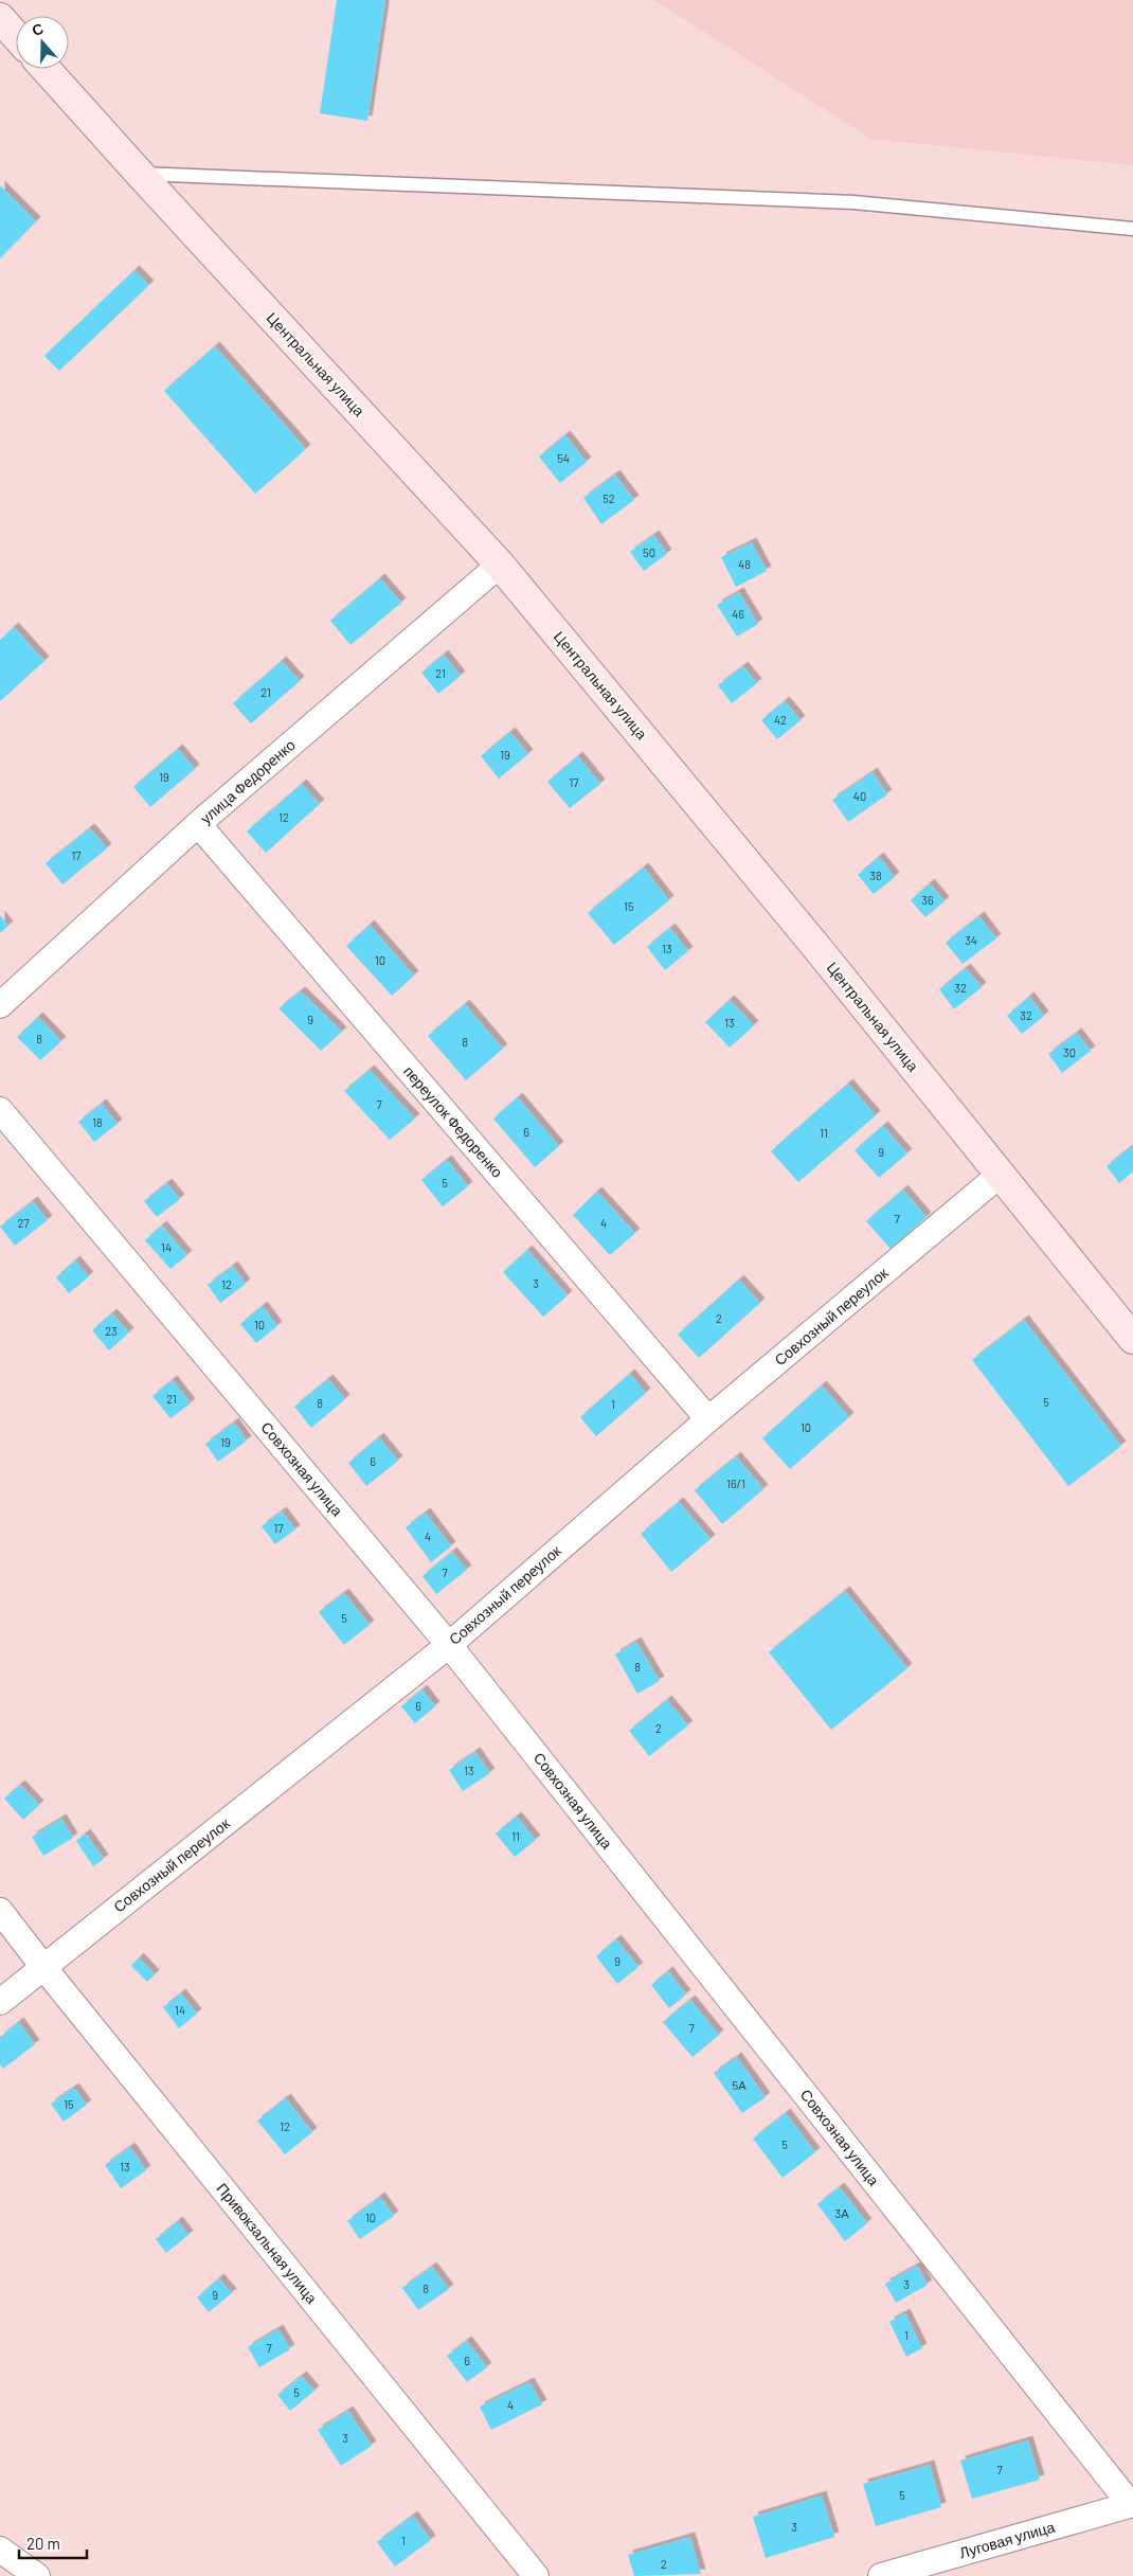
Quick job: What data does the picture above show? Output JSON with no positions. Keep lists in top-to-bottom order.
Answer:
{
  "streets": {
    "street": [
      "Центральная улица",
      "улица Федоренко",
      "переулок Федоренко",
      "Совхозный переулок",
      "Совхозная улица",
      "Привокзальная улица",
      "Луговая улица"
    ]
  },
  "crossings": [
    ["Центральная улица", "улица Федоренко"],
    ["Центральная улица", "Совхозный переулок"],
    ["улица Федоренко", "переулок Федоренко"],
    ["переулок Федоренко", "Совхозный переулок"],
    ["Совхозный переулок", "Совхозная улица"],
    ["Совхозный переулок", "Привокзальная улица"],
    ["Совхозная улица", "Луговая улица"]
  ],
  "house_numbers": [
    "54",
    "52",
    "50",
    "48",
    "46",
    "21",
    "21",
    "42",
    "19",
    "19",
    "17",
    "40",
    "12",
    "17",
    "38",
    "36",
    "15",
    "34",
    "13",
    "10",
    "32",
    "32",
    "9",
    "13",
    "8",
    "8",
    "30",
    "7",
    "18",
    "6",
    "11",
    "9",
    "5",
    "7",
    "27",
    "4",
    "14",
    "3",
    "12",
    "2",
    "10",
    "23",
    "21",
    "5",
    "8",
    "1",
    "10",
    "19",
    "6",
    "16/1",
    "17",
    "4",
    "7",
    "5",
    "8",
    "6",
    "2",
    "13",
    "11",
    "9",
    "14",
    "7",
    "5А",
    "15",
    "12",
    "5",
    "13",
    "3А",
    "10",
    "3",
    "8",
    "9",
    "1",
    "7",
    "6",
    "5",
    "4",
    "3",
    "7",
    "5",
    "3",
    "1",
    "2"
  ],
  "scale_bar": "20 m",
  "north": "top"
}
